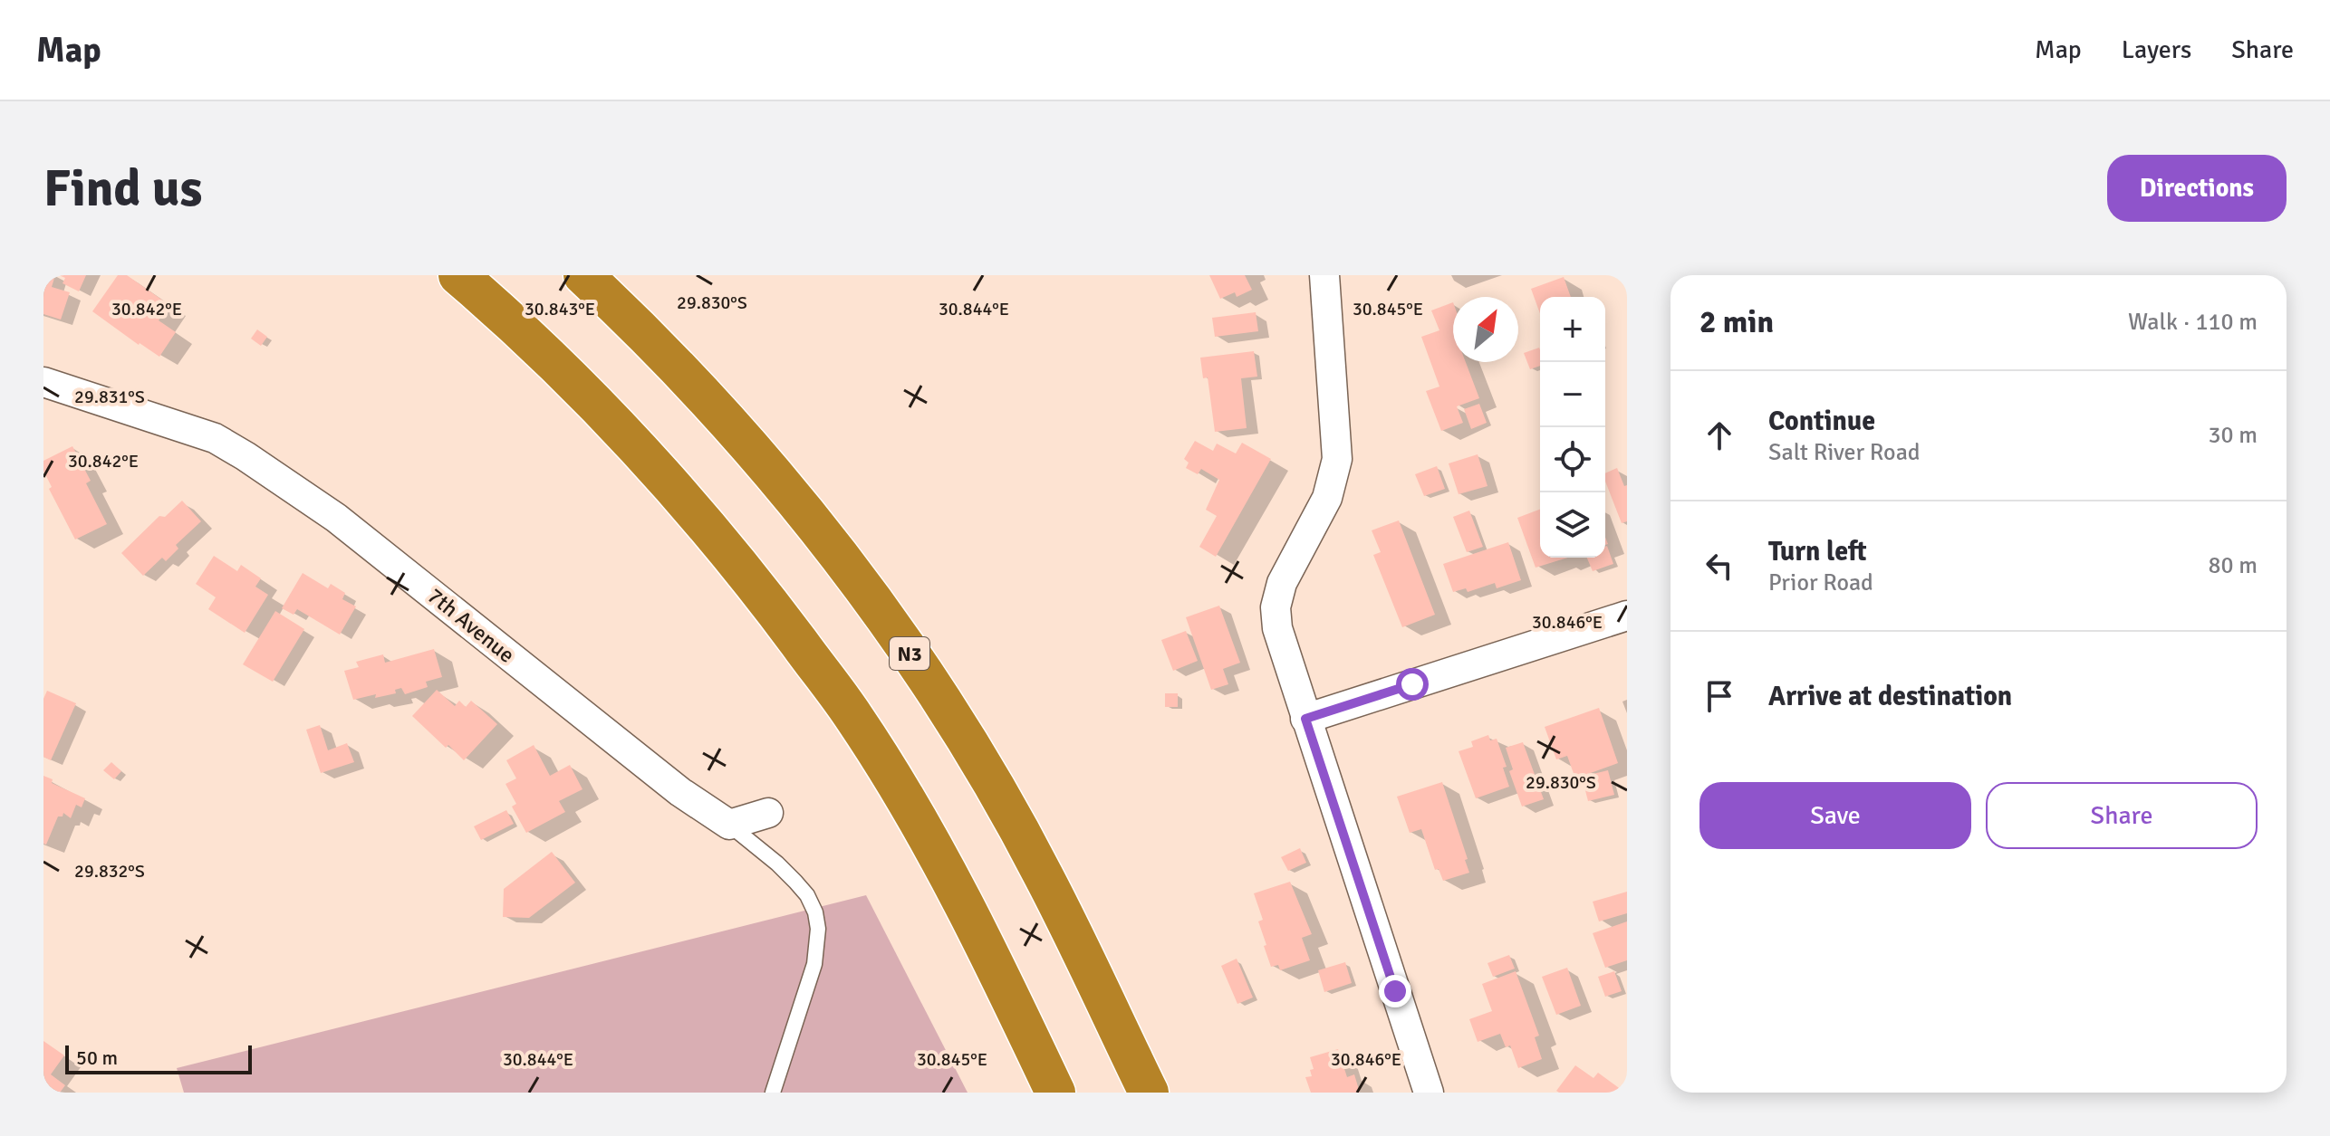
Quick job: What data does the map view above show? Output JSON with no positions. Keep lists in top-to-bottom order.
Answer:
{
  "streets": {
    "highway": ["N3"],
    "street": ["7th Avenue"]
  },
  "scale_bar": "50 m",
  "north": "top right",
  "page": {
    "header": "Map",
    "nav": ["Map", "Layers", "Share"],
    "buttons": [
      "Directions",
      ["Save", "Share"]
    ],
    "title": "Find us",
    "heading": ["2 min", "Walk · 110 m"],
    "map_buttons": ["+", "−"],
    "list": [
      ["Continue", "Salt River Road", "30 m"],
      ["Turn left", "Prior Road", "80 m"],
      "Arrive at destination"
    ],
    "scale": "50 m"
  },
  "coordinates": [
    "29.830°S",
    "30.842°E",
    "30.843°E",
    "30.844°E",
    "30.845°E",
    "29.831°S",
    "30.846°E",
    "29.832°S"
  ]
}
